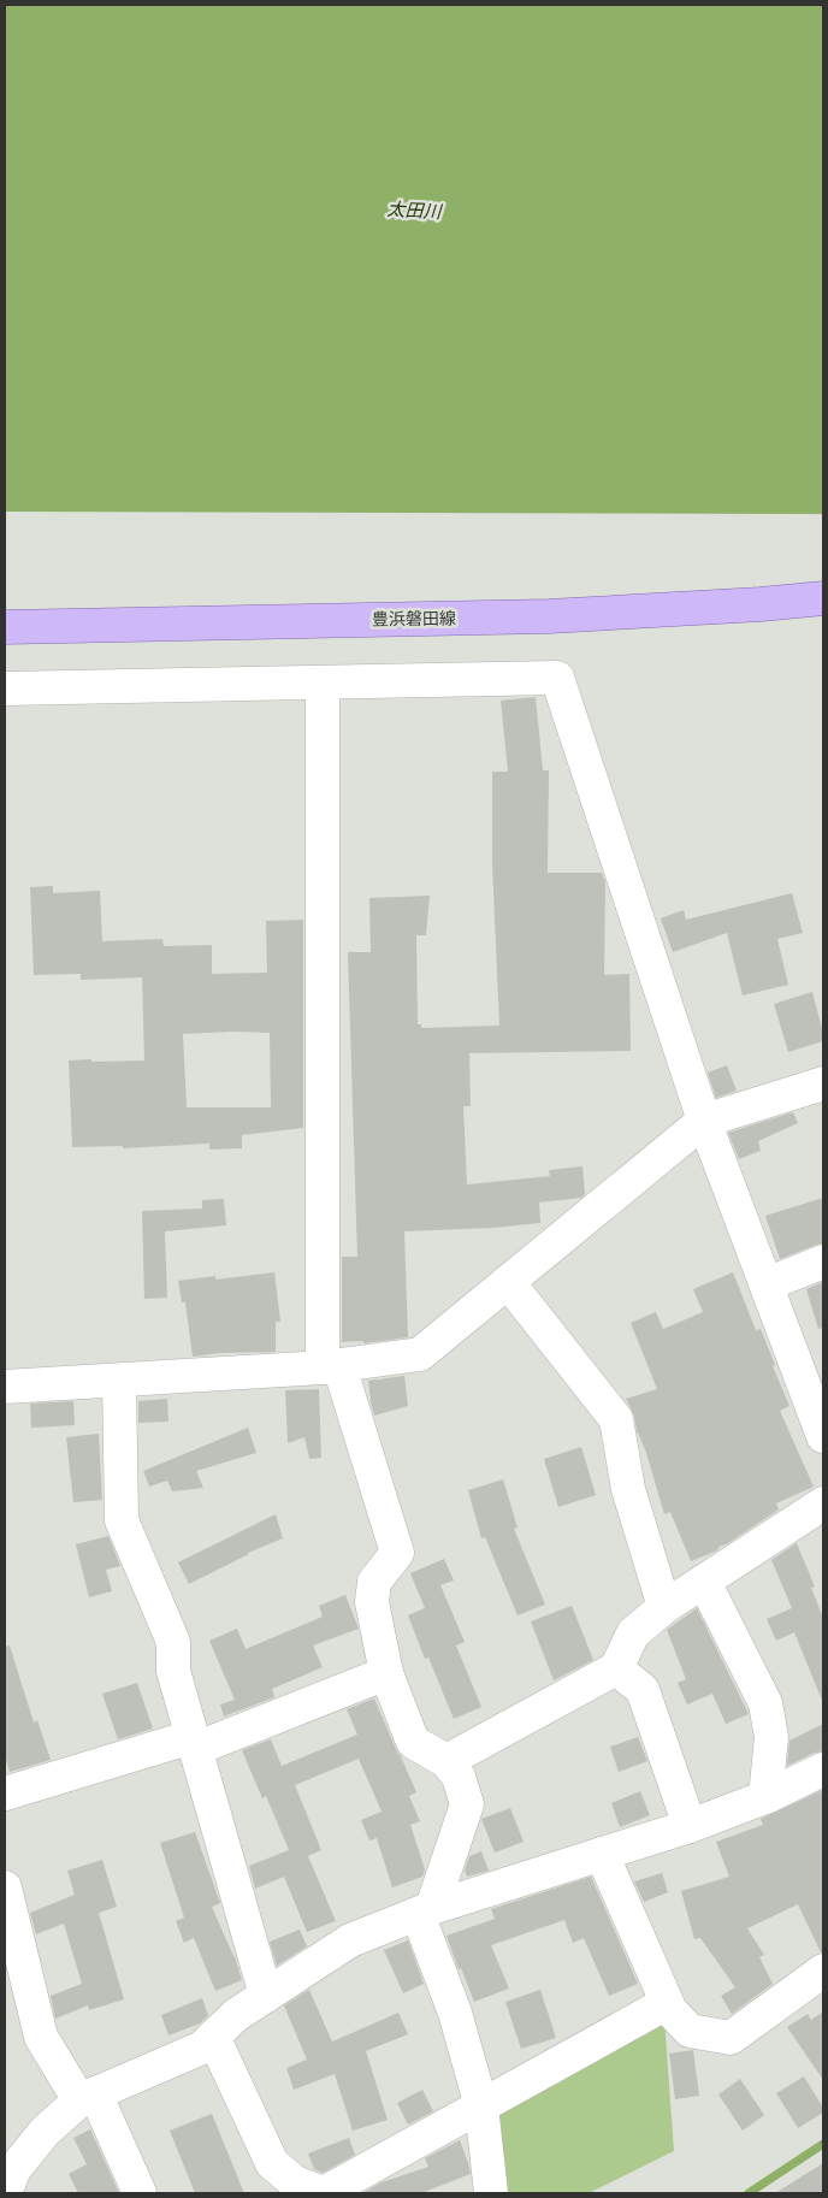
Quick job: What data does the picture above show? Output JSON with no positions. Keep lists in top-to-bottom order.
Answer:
{
  "streets": {
    "main road": ["豊浜磐田線"]
  },
  "water": ["太田川"]
}
